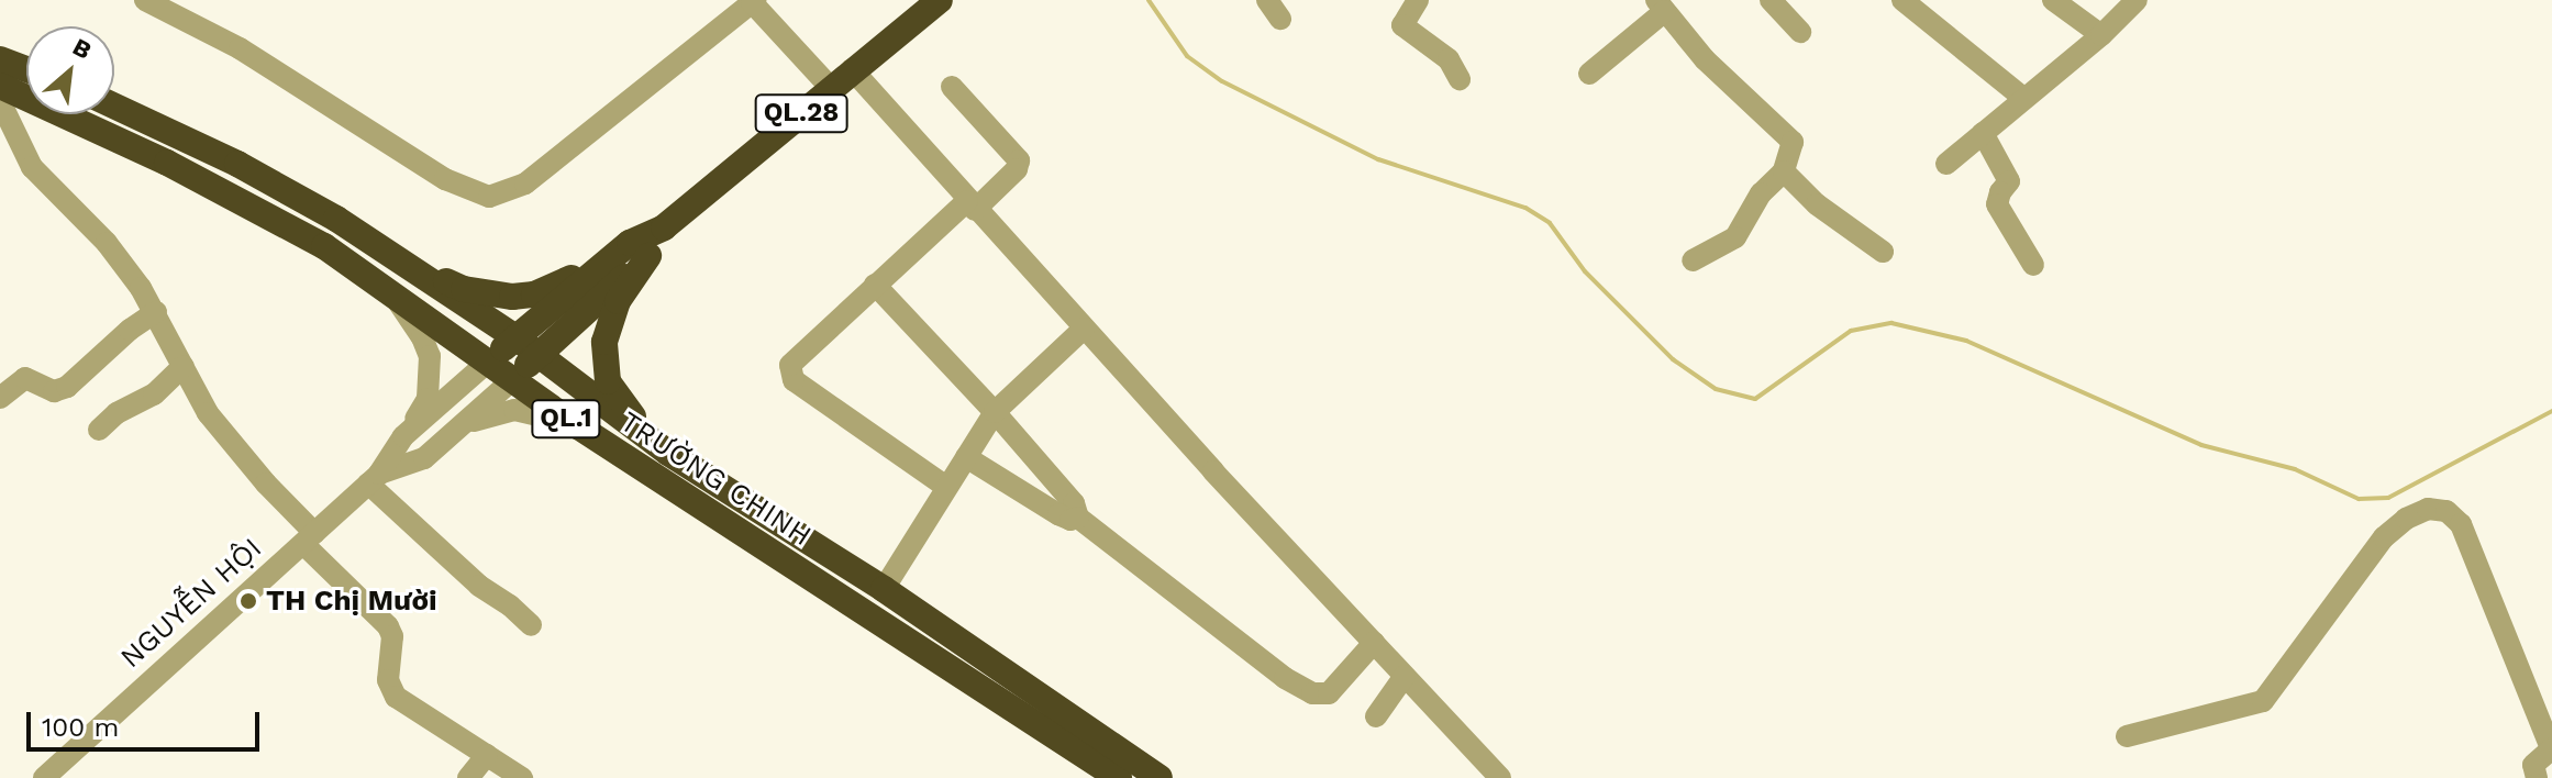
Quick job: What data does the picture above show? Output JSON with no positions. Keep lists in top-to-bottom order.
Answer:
{
  "streets": {
    "highway": [
      "QL.28",
      "QL.1",
      "TRƯỜNG CHINH",
      "NGUYỄN HỘI"
    ]
  },
  "crossings": [
    ["TRƯỜNG CHINH", "NGUYỄN HỘI"]
  ],
  "places": ["TH Chị Mười"],
  "scale_bar": "100 m",
  "north": "top right"
}
